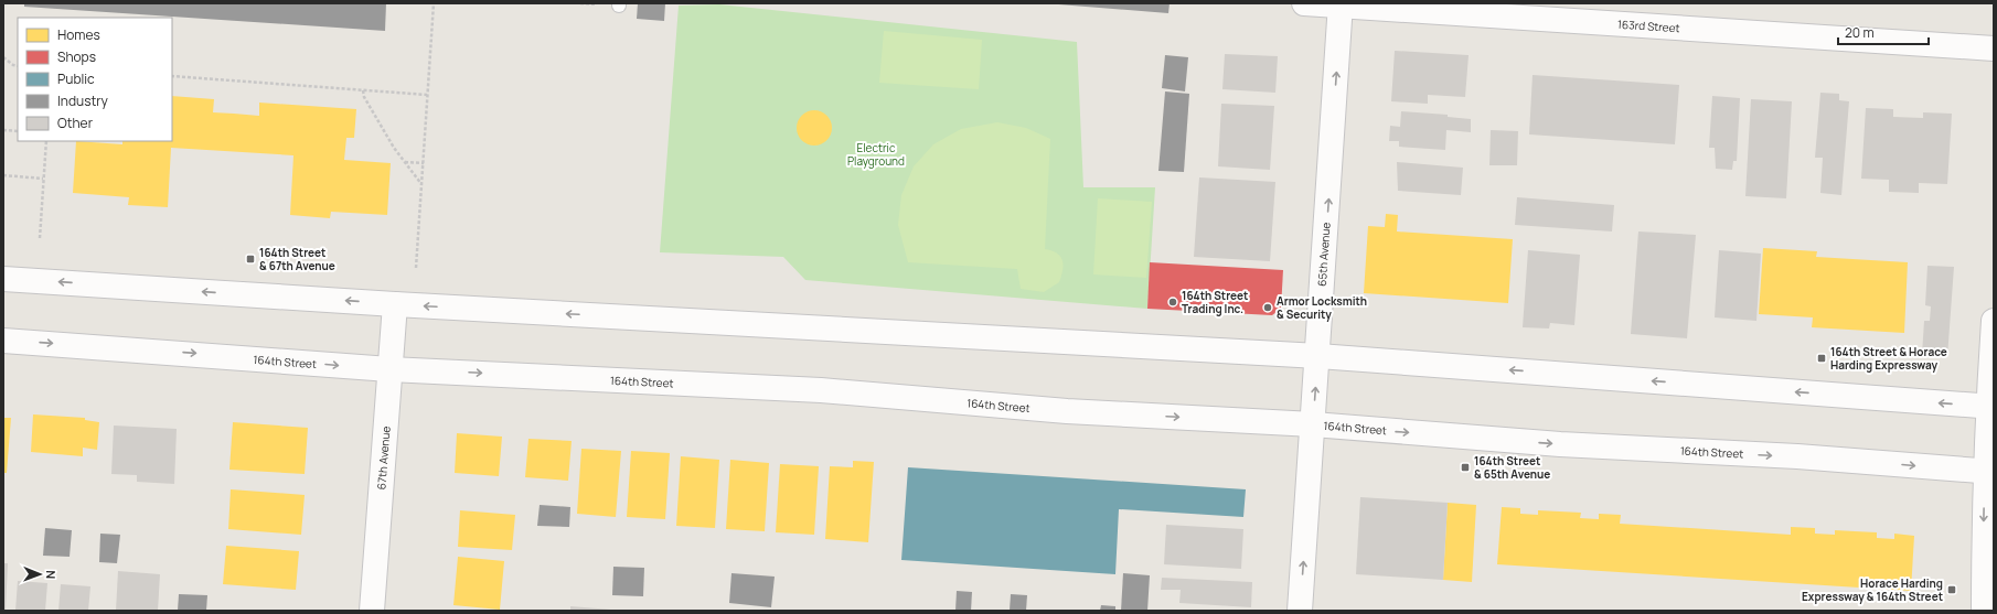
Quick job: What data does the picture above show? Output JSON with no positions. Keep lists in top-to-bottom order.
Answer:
{
  "streets": {
    "street": [
      "163rd Street",
      "65th Avenue",
      "164th Street",
      "67th Avenue"
    ]
  },
  "crossings": [
    ["163rd Street", "65th Avenue"],
    ["65th Avenue", "164th Street"],
    ["164th Street", "67th Avenue"]
  ],
  "one_way": ["65th Avenue"],
  "parks": ["Electric Playground"],
  "places": {
    "transit": [
      "164th Street & 67th Avenue",
      "164th Street & Horace Harding Expressway",
      "164th Street & 65th Avenue",
      "Horace Harding Expressway & 164th Street"
    ],
    "other": ["164th Street Trading Inc.", "Armor Locksmith & Security"]
  },
  "legend": [
    "Homes",
    "Shops",
    "Public",
    "Industry",
    "Other"
  ],
  "scale_bar": "20 m",
  "north": "right"
}
